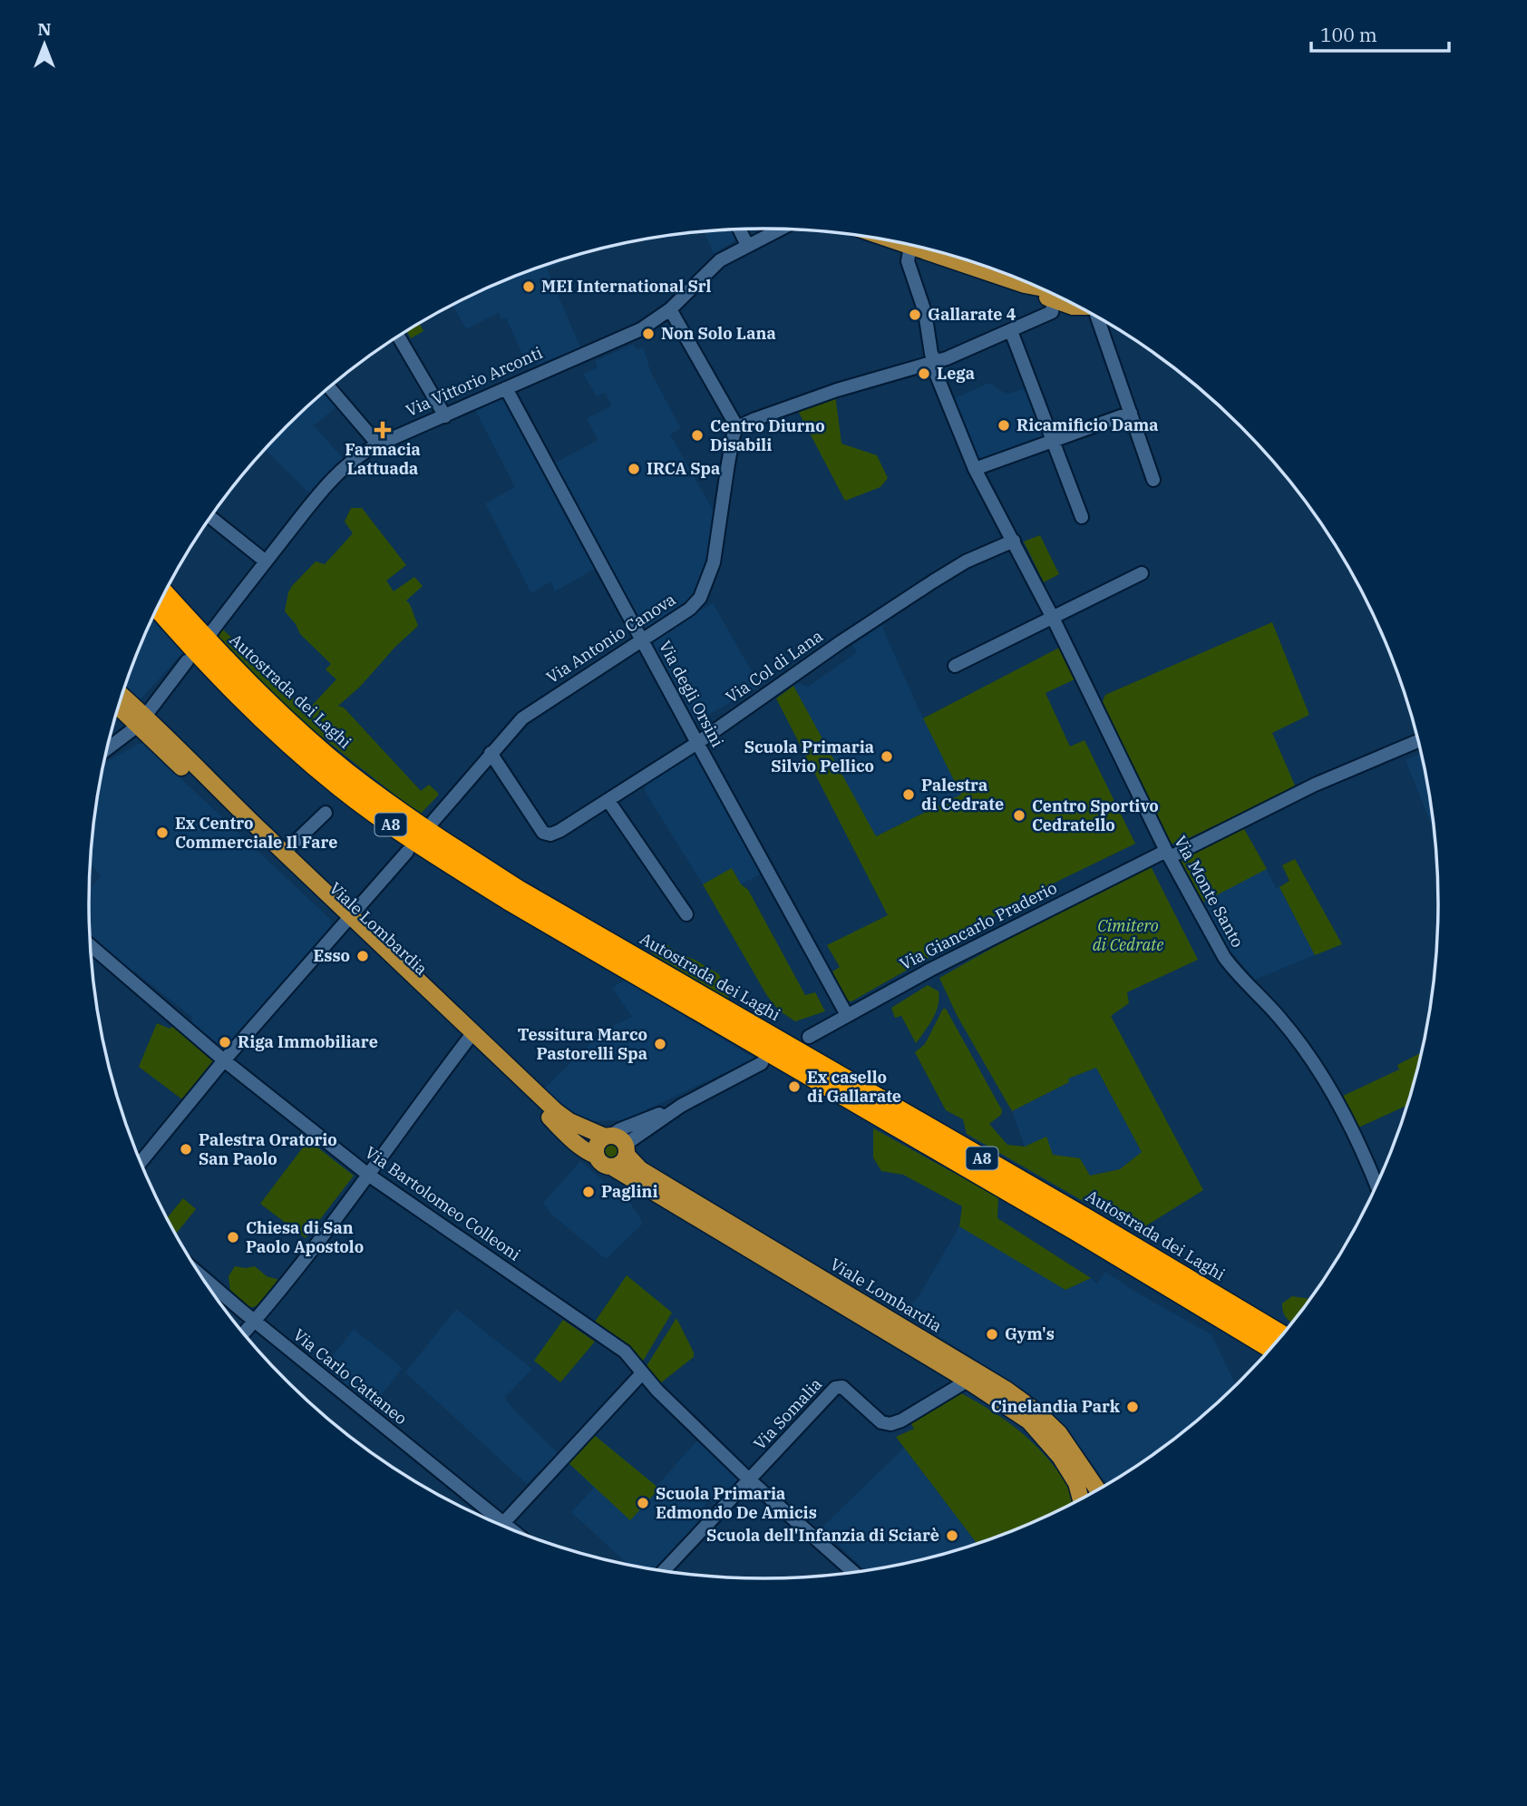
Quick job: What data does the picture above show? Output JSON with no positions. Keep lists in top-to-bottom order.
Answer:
{
  "streets": {
    "highway": ["Autostrada dei Laghi", "A8"],
    "main road": ["Viale Lombardia"],
    "street": [
      "Via Vittorio Arconti",
      "Via Antonio Canova",
      "Via Col di Lana",
      "Via degli Orsini",
      "Via Monte Santo",
      "Via Giancarlo Praderio",
      "Via Bartolomeo Colleoni",
      "Via Carlo Cattaneo",
      "Via Somalia"
    ]
  },
  "crossings": [
    ["Via Vittorio Arconti", "Via degli Orsini"],
    ["Via Antonio Canova", "Via Col di Lana"],
    ["Via Antonio Canova", "Via degli Orsini"],
    ["Via Col di Lana", "Via degli Orsini"],
    ["Via Col di Lana", "Via Monte Santo"],
    ["Via degli Orsini", "Via Giancarlo Praderio"],
    ["Via Monte Santo", "Via Giancarlo Praderio"],
    ["Viale Lombardia", "Via Somalia"],
    ["Via Bartolomeo Colleoni", "Via Somalia"]
  ],
  "parks": ["Cimitero di Cedrate"],
  "places": {
    "other": [
      "MEI International Srl",
      "Gallarate 4",
      "Non Solo Lana",
      "Lega",
      "Ricamificio Dama",
      "Centro Diurno Disabili",
      "IRCA Spa",
      "Scuola Primaria Silvio Pellico",
      "Palestra di Cedrate",
      "Centro Sportivo Cedratello",
      "Ex Centro Commerciale Il Fare",
      "Esso",
      "Riga Immobiliare",
      "Tessitura Marco Pastorelli Spa",
      "Ex casello di Gallarate",
      "Palestra Oratorio San Paolo",
      "Paglini",
      "Chiesa di San Paolo Apostolo",
      "Gym's",
      "Cinelandia Park",
      "Scuola Primaria Edmondo De Amicis",
      "Scuola dell'Infanzia di Sciarè"
    ],
    "health": ["Farmacia Lattuada"]
  },
  "scale_bar": "100 m",
  "north": "top"
}
